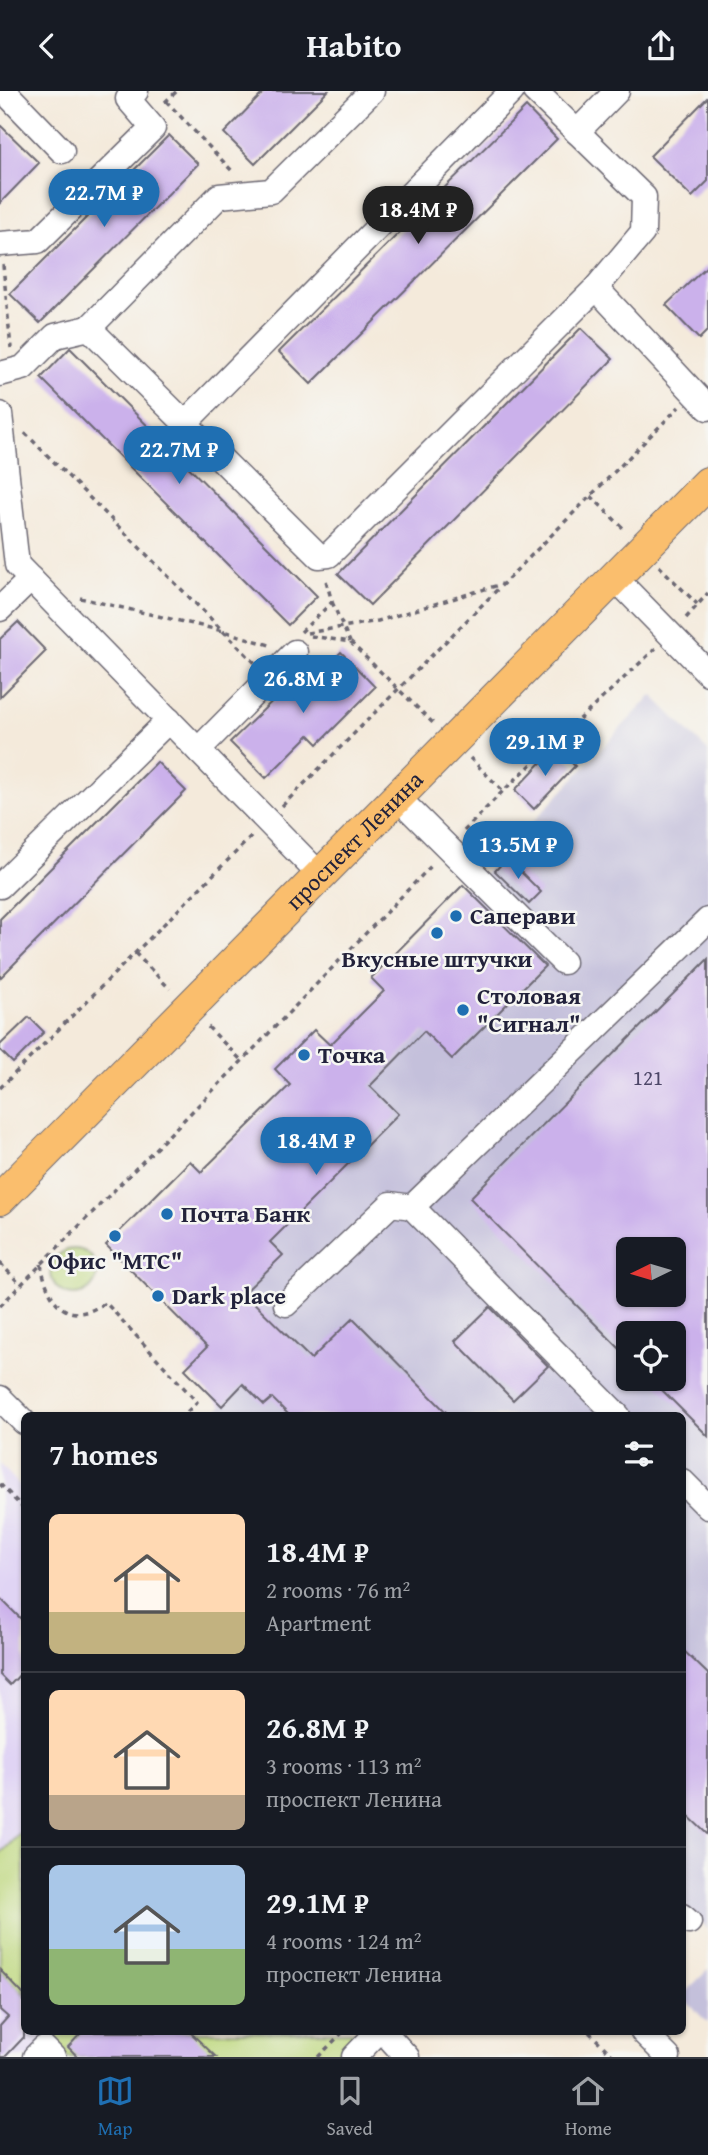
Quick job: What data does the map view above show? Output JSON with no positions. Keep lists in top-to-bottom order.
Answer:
{
  "streets": {
    "main road": ["проспект Ленина"]
  },
  "places": [
    "Саперави",
    "Вкусные штучки",
    "Столовая \"Сигнал\"",
    "Точка",
    "Почта Банк",
    "Офис \"МТС\"",
    "Dark place"
  ],
  "house_numbers": ["121"],
  "north": "left",
  "page": {
    "header": "Habito",
    "price": [
      "22.7M ₽",
      "18.4M ₽",
      "22.7M ₽",
      "26.8M ₽",
      "29.1M ₽",
      "13.5M ₽",
      "18.4M ₽"
    ],
    "heading": "7 homes",
    "list": [
      {
        "name": "18.4M ₽",
        "note": "2 rooms · 76 m² · Apartment"
      },
      {
        "name": "26.8M ₽",
        "note": "3 rooms · 113 m² · проспект Ленина"
      },
      {
        "name": "29.1M ₽",
        "note": "4 rooms · 124 m² · проспект Ленина"
      }
    ],
    "tabs": ["Map", "Saved", "Home"]
  }
}
